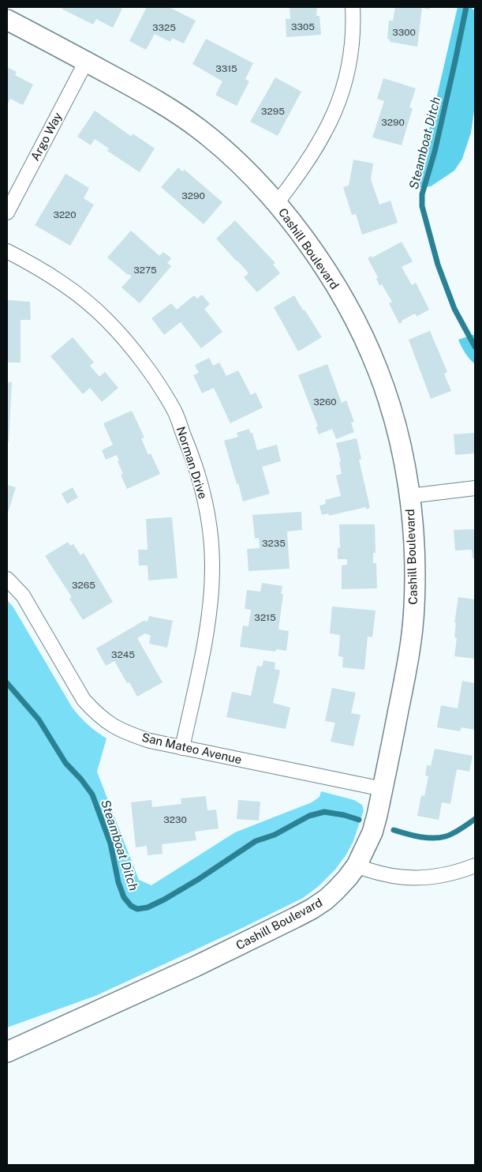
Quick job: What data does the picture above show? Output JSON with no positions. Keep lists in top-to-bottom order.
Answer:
{
  "streets": {
    "street": [
      "Argo Way",
      "Cashill Boulevard",
      "Norman Drive",
      "San Mateo Avenue"
    ]
  },
  "crossings": [
    ["Argo Way", "Cashill Boulevard"],
    ["Cashill Boulevard", "San Mateo Avenue"],
    ["Norman Drive", "San Mateo Avenue"]
  ],
  "water": ["Steamboat Ditch"],
  "house_numbers": [
    "3305",
    "3325",
    "3300",
    "3315",
    "3295",
    "3290",
    "3290",
    "3220",
    "3275",
    "3260",
    "3235",
    "3265",
    "3215",
    "3245",
    "3230"
  ]
}
